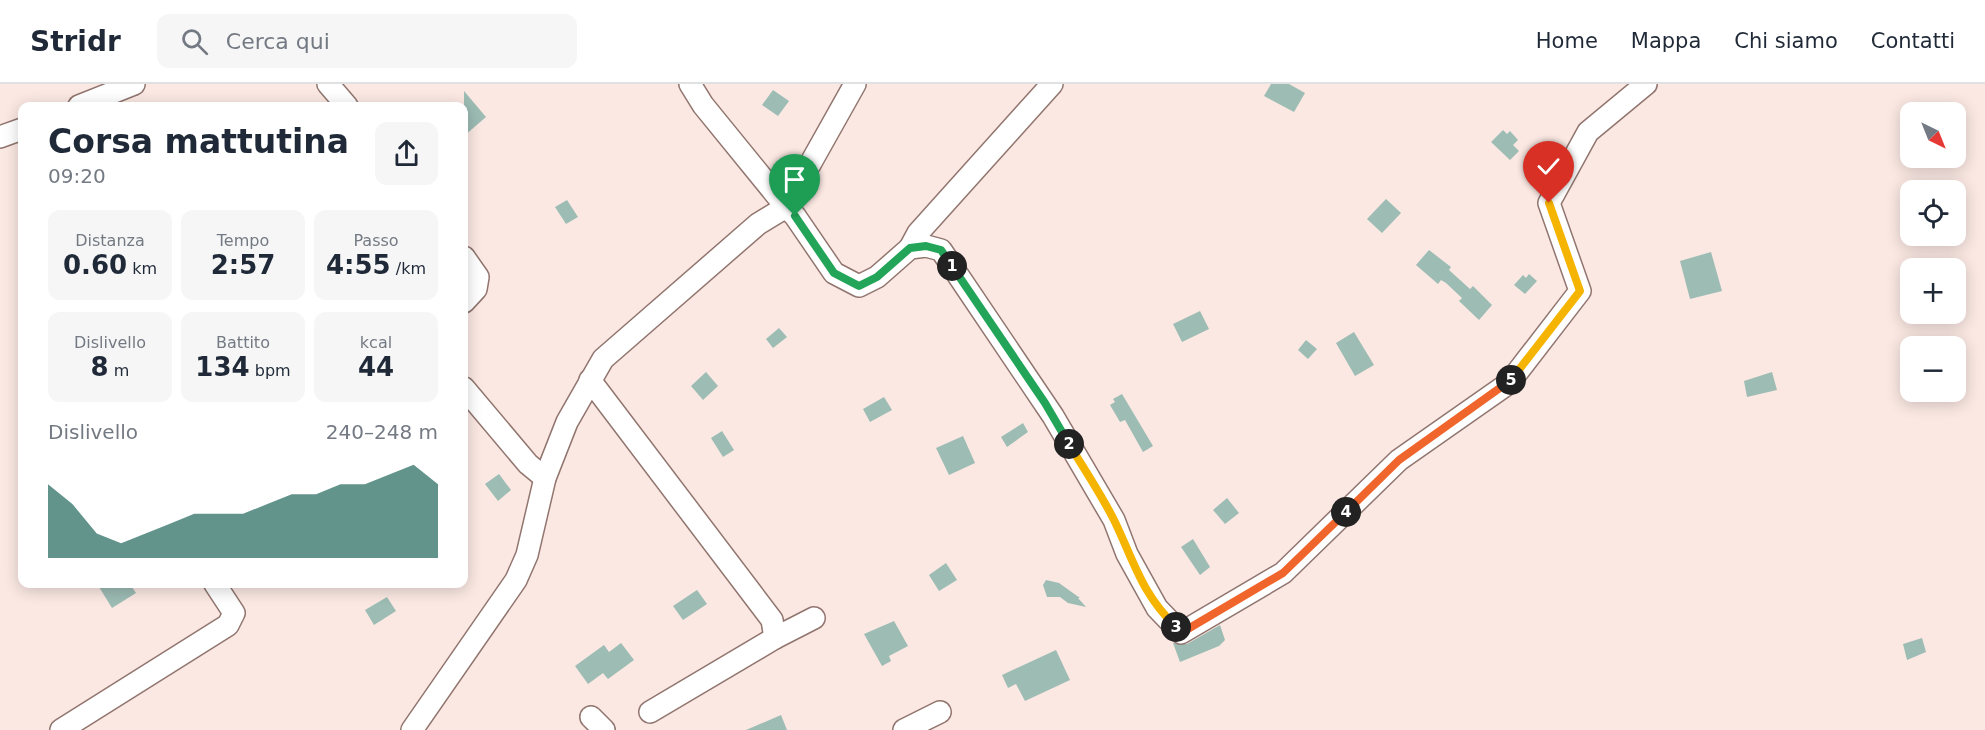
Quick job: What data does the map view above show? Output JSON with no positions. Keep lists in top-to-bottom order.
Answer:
{
  "north": "bottom right",
  "page": {
    "header": "Stridr",
    "search": "Cerca qui",
    "nav": [
      "Home",
      "Mappa",
      "Chi siamo",
      "Contatti"
    ],
    "map_buttons": ["+", "−"],
    "heading": ["Corsa mattutina", "09:20"],
    "stats": [
      ["Distanza", "0.60 km"],
      ["Tempo", "2:57"],
      ["Passo", "4:55 /km"],
      ["Dislivello", "8 m"],
      ["Battito", "134 bpm"],
      ["kcal", "44"]
    ],
    "pins": [
      "1",
      "5",
      "2",
      "4",
      "3"
    ],
    "chart": ["Dislivello", "240–248 m"]
  }
}
